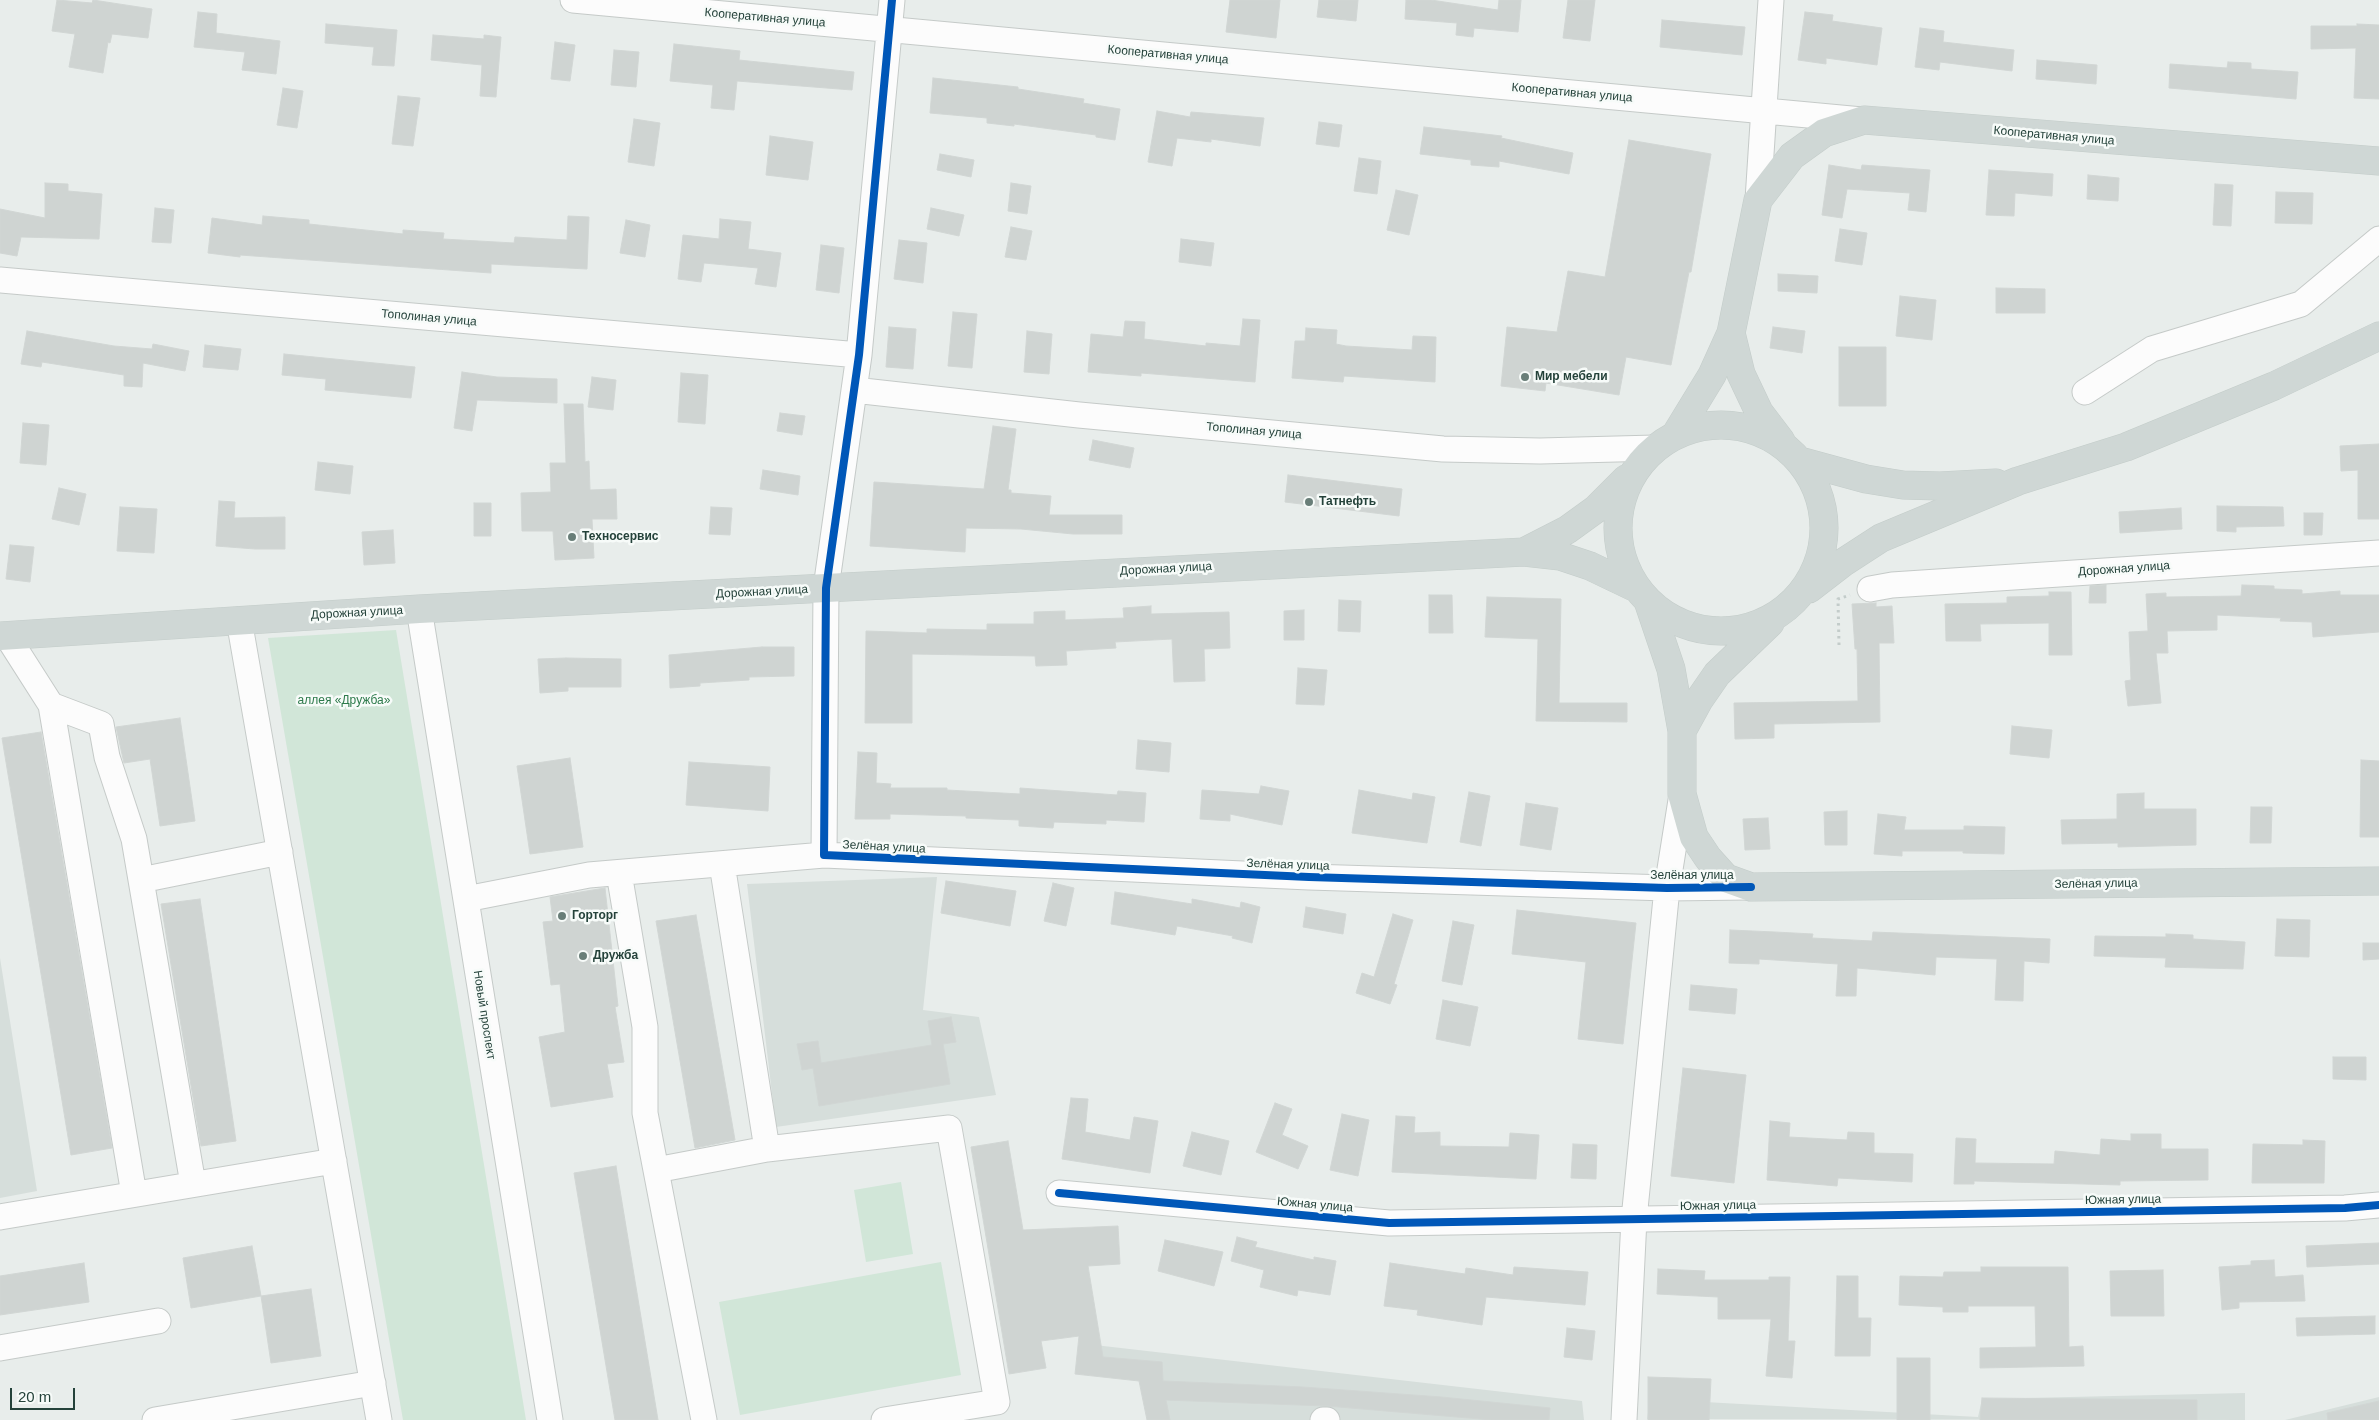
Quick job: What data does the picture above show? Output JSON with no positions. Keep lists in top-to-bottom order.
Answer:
{
  "streets": {
    "main road": ["Кооперативная улица", "Дорожная улица", "Зелёная улица"],
    "street": ["Тополиная улица", "Новый проспект", "Южная улица"]
  },
  "crossings": [
    ["Дорожная улица", "Новый проспект"],
    ["Зелёная улица", "Новый проспект"]
  ],
  "parks": ["аллея «Дружба»"],
  "places": [
    "Мир мебели",
    "Татнефть",
    "Техносервис",
    "Горторг",
    "Дружба"
  ],
  "scale_bar": "20 m"
}
